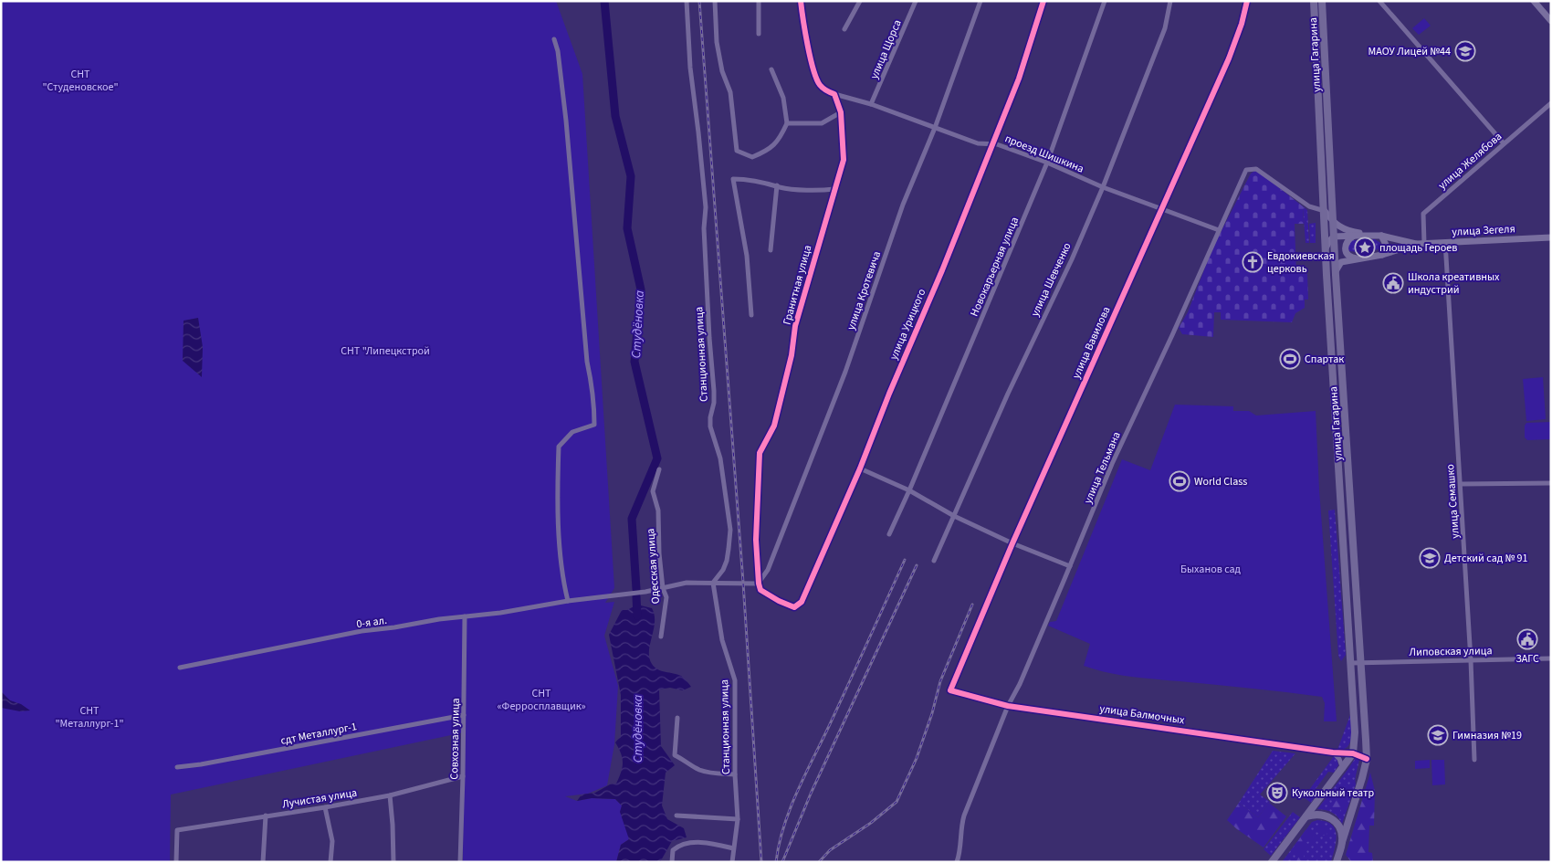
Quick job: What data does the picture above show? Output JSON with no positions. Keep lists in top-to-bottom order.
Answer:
{
  "streets": {
    "main road": ["улица Гагарина", "улица Зегеля"],
    "street": [
      "улица Щорса",
      "проезд Шишкина",
      "улица Желябова",
      "Новокарьерная улица",
      "улица Шевченко",
      "Гранитная улица",
      "улица Кротевича",
      "улица Урицкого",
      "улица Вавилова",
      "Станционная улица",
      "улица Тельмана",
      "улица Семашко",
      "Одесская улица",
      "0-я ал.",
      "Липовская улица",
      "улица Балмочных",
      "сдт Металлург-1",
      "Совхозная улица",
      "Лучистая улица"
    ]
  },
  "crossings": [
    ["улица Щорса", "проезд Шишкина"],
    ["улица Гагарина", "улица Тельмана"],
    ["улица Гагарина", "Липовская улица"],
    ["улица Гагарина", "улица Балмочных"],
    ["проезд Шишкина", "Новокарьерная улица"],
    ["проезд Шишкина", "улица Шевченко"],
    ["проезд Шишкина", "Гранитная улица"],
    ["проезд Шишкина", "улица Кротевича"],
    ["проезд Шишкина", "улица Урицкого"],
    ["проезд Шишкина", "улица Вавилова"],
    ["проезд Шишкина", "улица Тельмана"],
    ["улица Желябова", "улица Зегеля"],
    ["улица Зегеля", "улица Семашко"],
    ["Гранитная улица", "улица Кротевича"],
    ["Гранитная улица", "улица Урицкого"],
    ["Гранитная улица", "0-я ал."],
    ["улица Кротевича", "улица Урицкого"],
    ["улица Кротевича", "0-я ал."],
    ["улица Урицкого", "0-я ал."],
    ["улица Вавилова", "улица Балмочных"],
    ["Станционная улица", "0-я ал."],
    ["улица Тельмана", "улица Балмочных"],
    ["улица Семашко", "Липовская улица"],
    ["Одесская улица", "0-я ал."],
    ["0-я ал.", "Совхозная улица"],
    ["сдт Металлург-1", "Совхозная улица"],
    ["Совхозная улица", "Лучистая улица"]
  ],
  "water": ["Студёновка"],
  "parks": [
    "СНТ \"Студеновское\"",
    "СНТ \"Липецкстрой",
    "Быханов сад",
    "СНТ «Ферросплавщик»",
    "СНТ \"Металлург-1\""
  ],
  "places": {
    "school or university": ["МАОУ Лицей №44", "Детский сад № 91", "Гимназия №19"],
    "place": ["площадь Героев"],
    "church": ["Евдокиевская церковь"],
    "public building": ["Школа креативных индустрий", "ЗАГС"],
    "sports": ["Спартак", "World Class"],
    "theatre": ["Кукольный театр"]
  }
}
